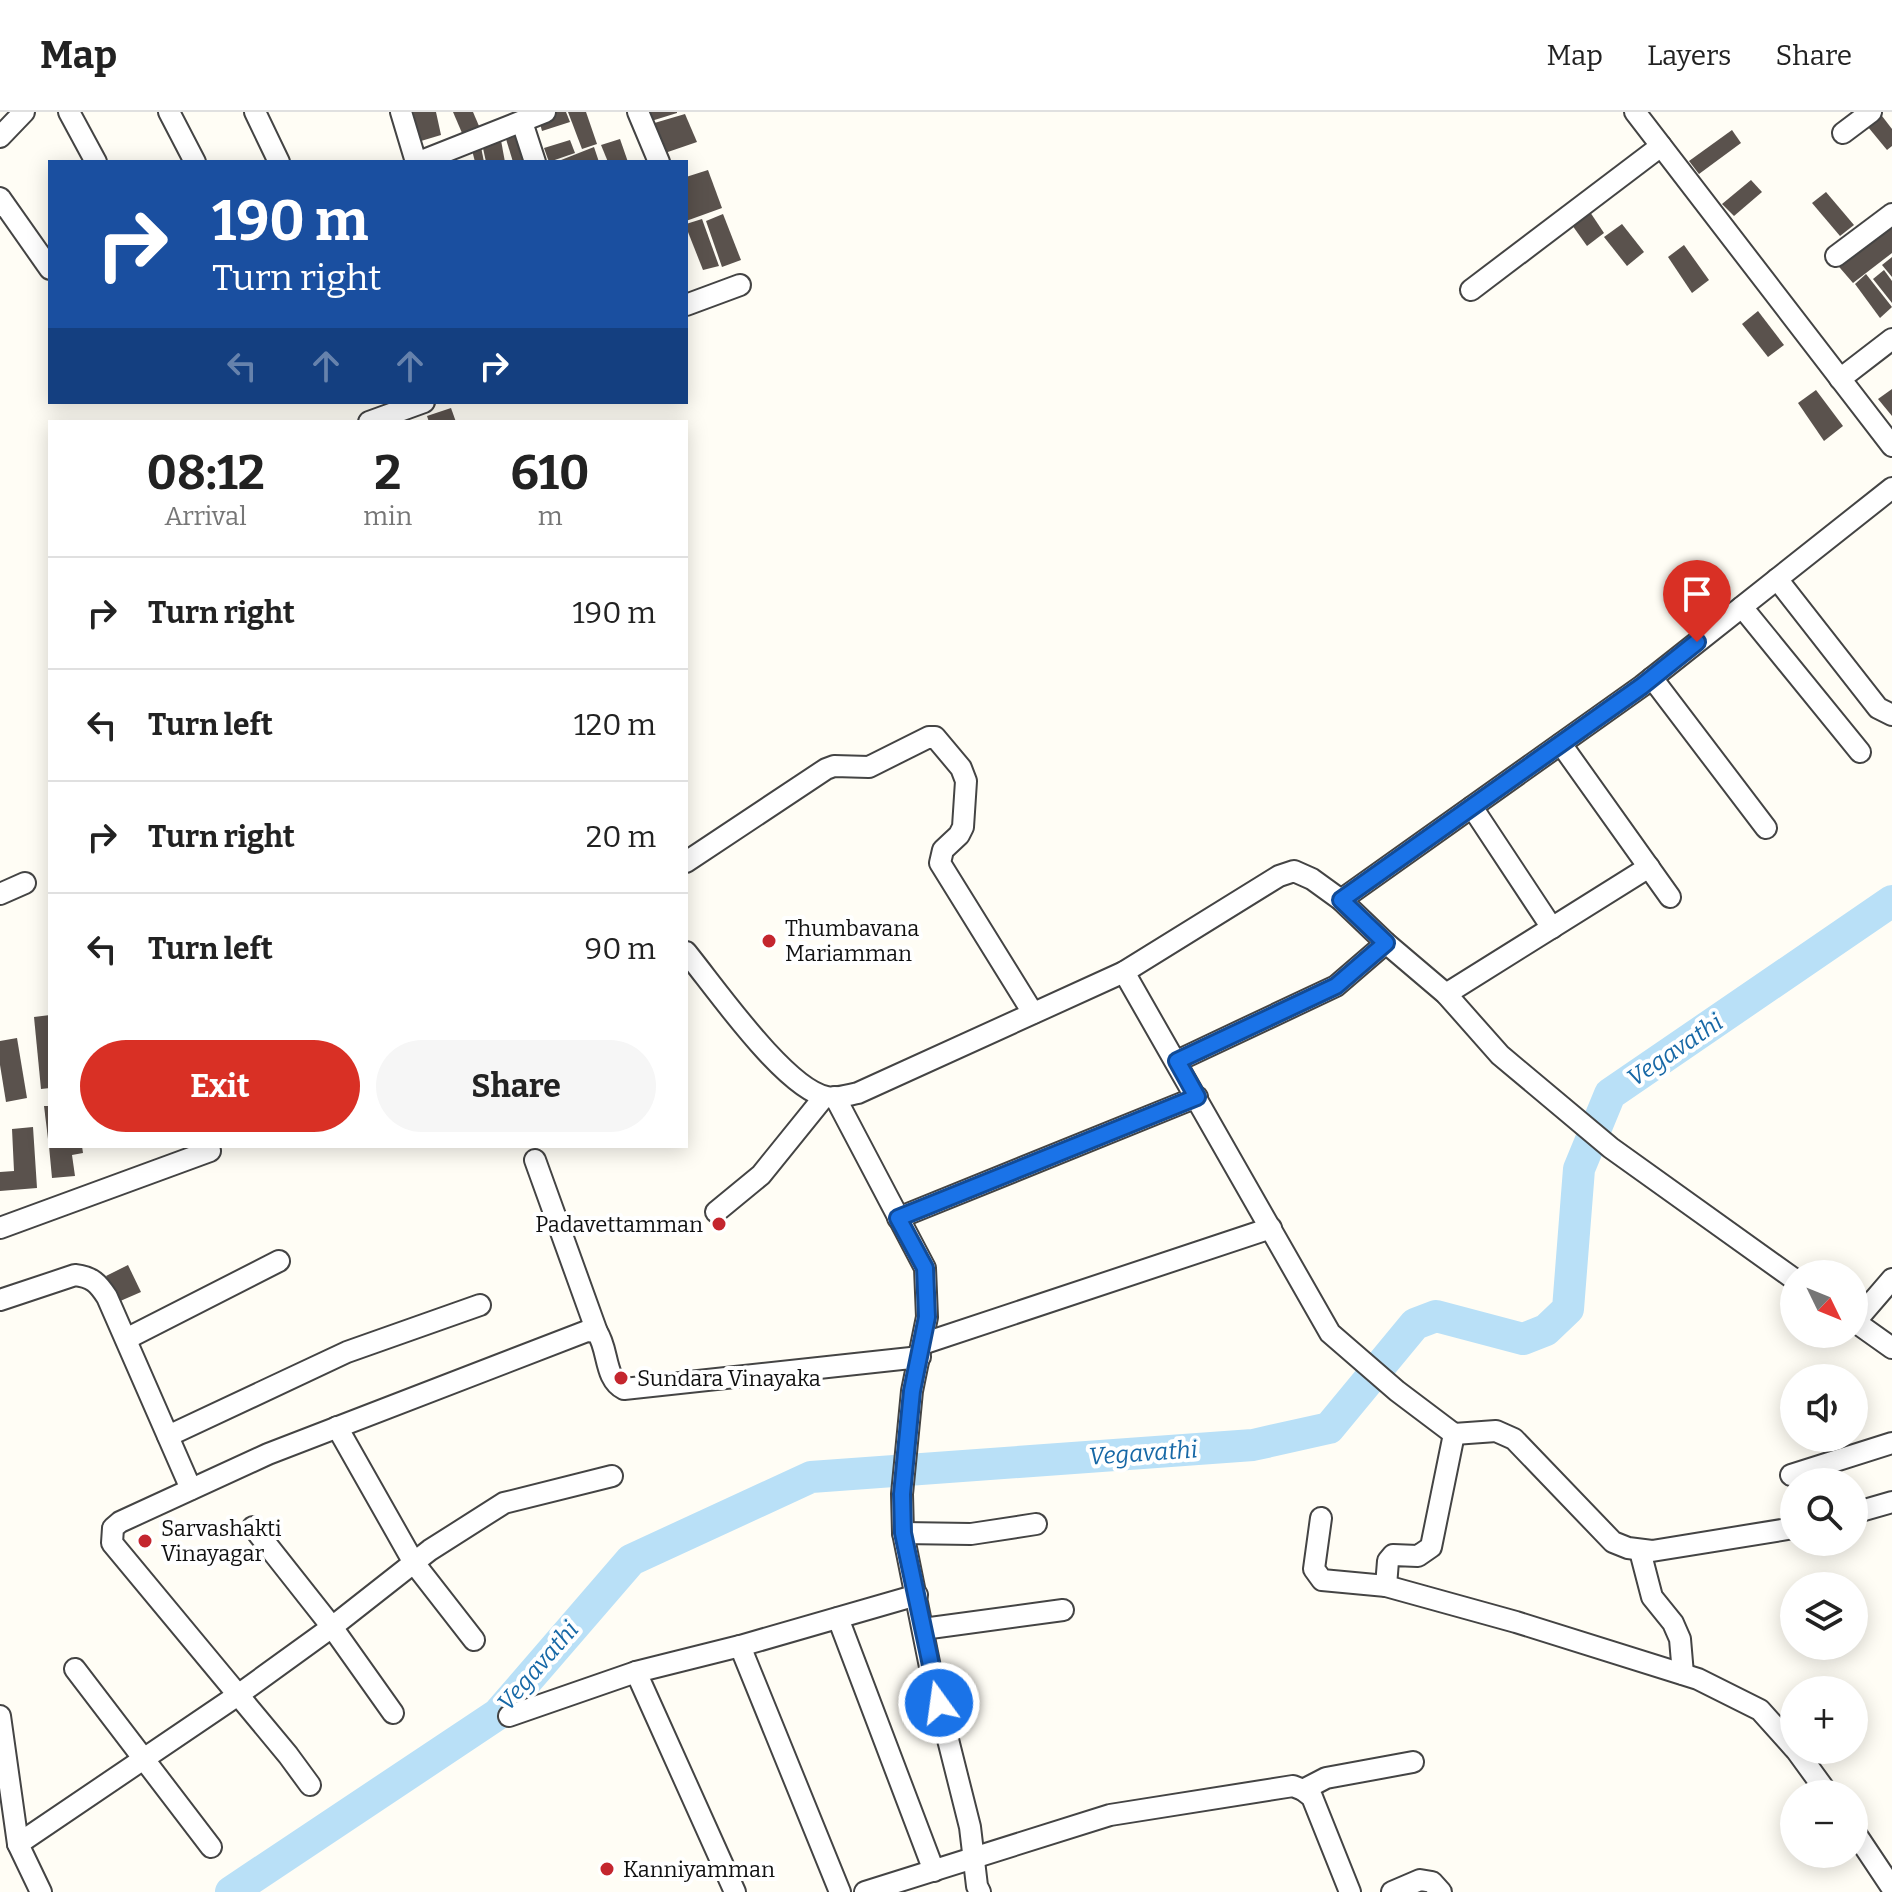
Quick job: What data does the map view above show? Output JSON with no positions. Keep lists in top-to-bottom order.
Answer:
{
  "water": ["Vegavathi"],
  "places": [
    "Thumbavana Mariamman",
    "Padavettamman",
    "Sundara Vinayaka",
    "Sarvashakti Vinayagar",
    "Kanniyamman"
  ],
  "north": "bottom right",
  "page": {
    "header": "Map",
    "nav": ["Map", "Layers", "Share"],
    "turn": ["190 m", "Turn right"],
    "eta": [
      "08:12",
      "Arrival",
      "2",
      "min",
      "610",
      "m"
    ],
    "list": [
      {
        "name": "Turn right",
        "value": "190 m"
      },
      {
        "name": "Turn left",
        "value": "120 m"
      },
      {
        "name": "Turn right",
        "value": "20 m"
      },
      {
        "name": "Turn left",
        "value": "90 m"
      }
    ],
    "buttons": ["Exit", "Share"],
    "map_buttons": ["+", "−"]
  }
}
